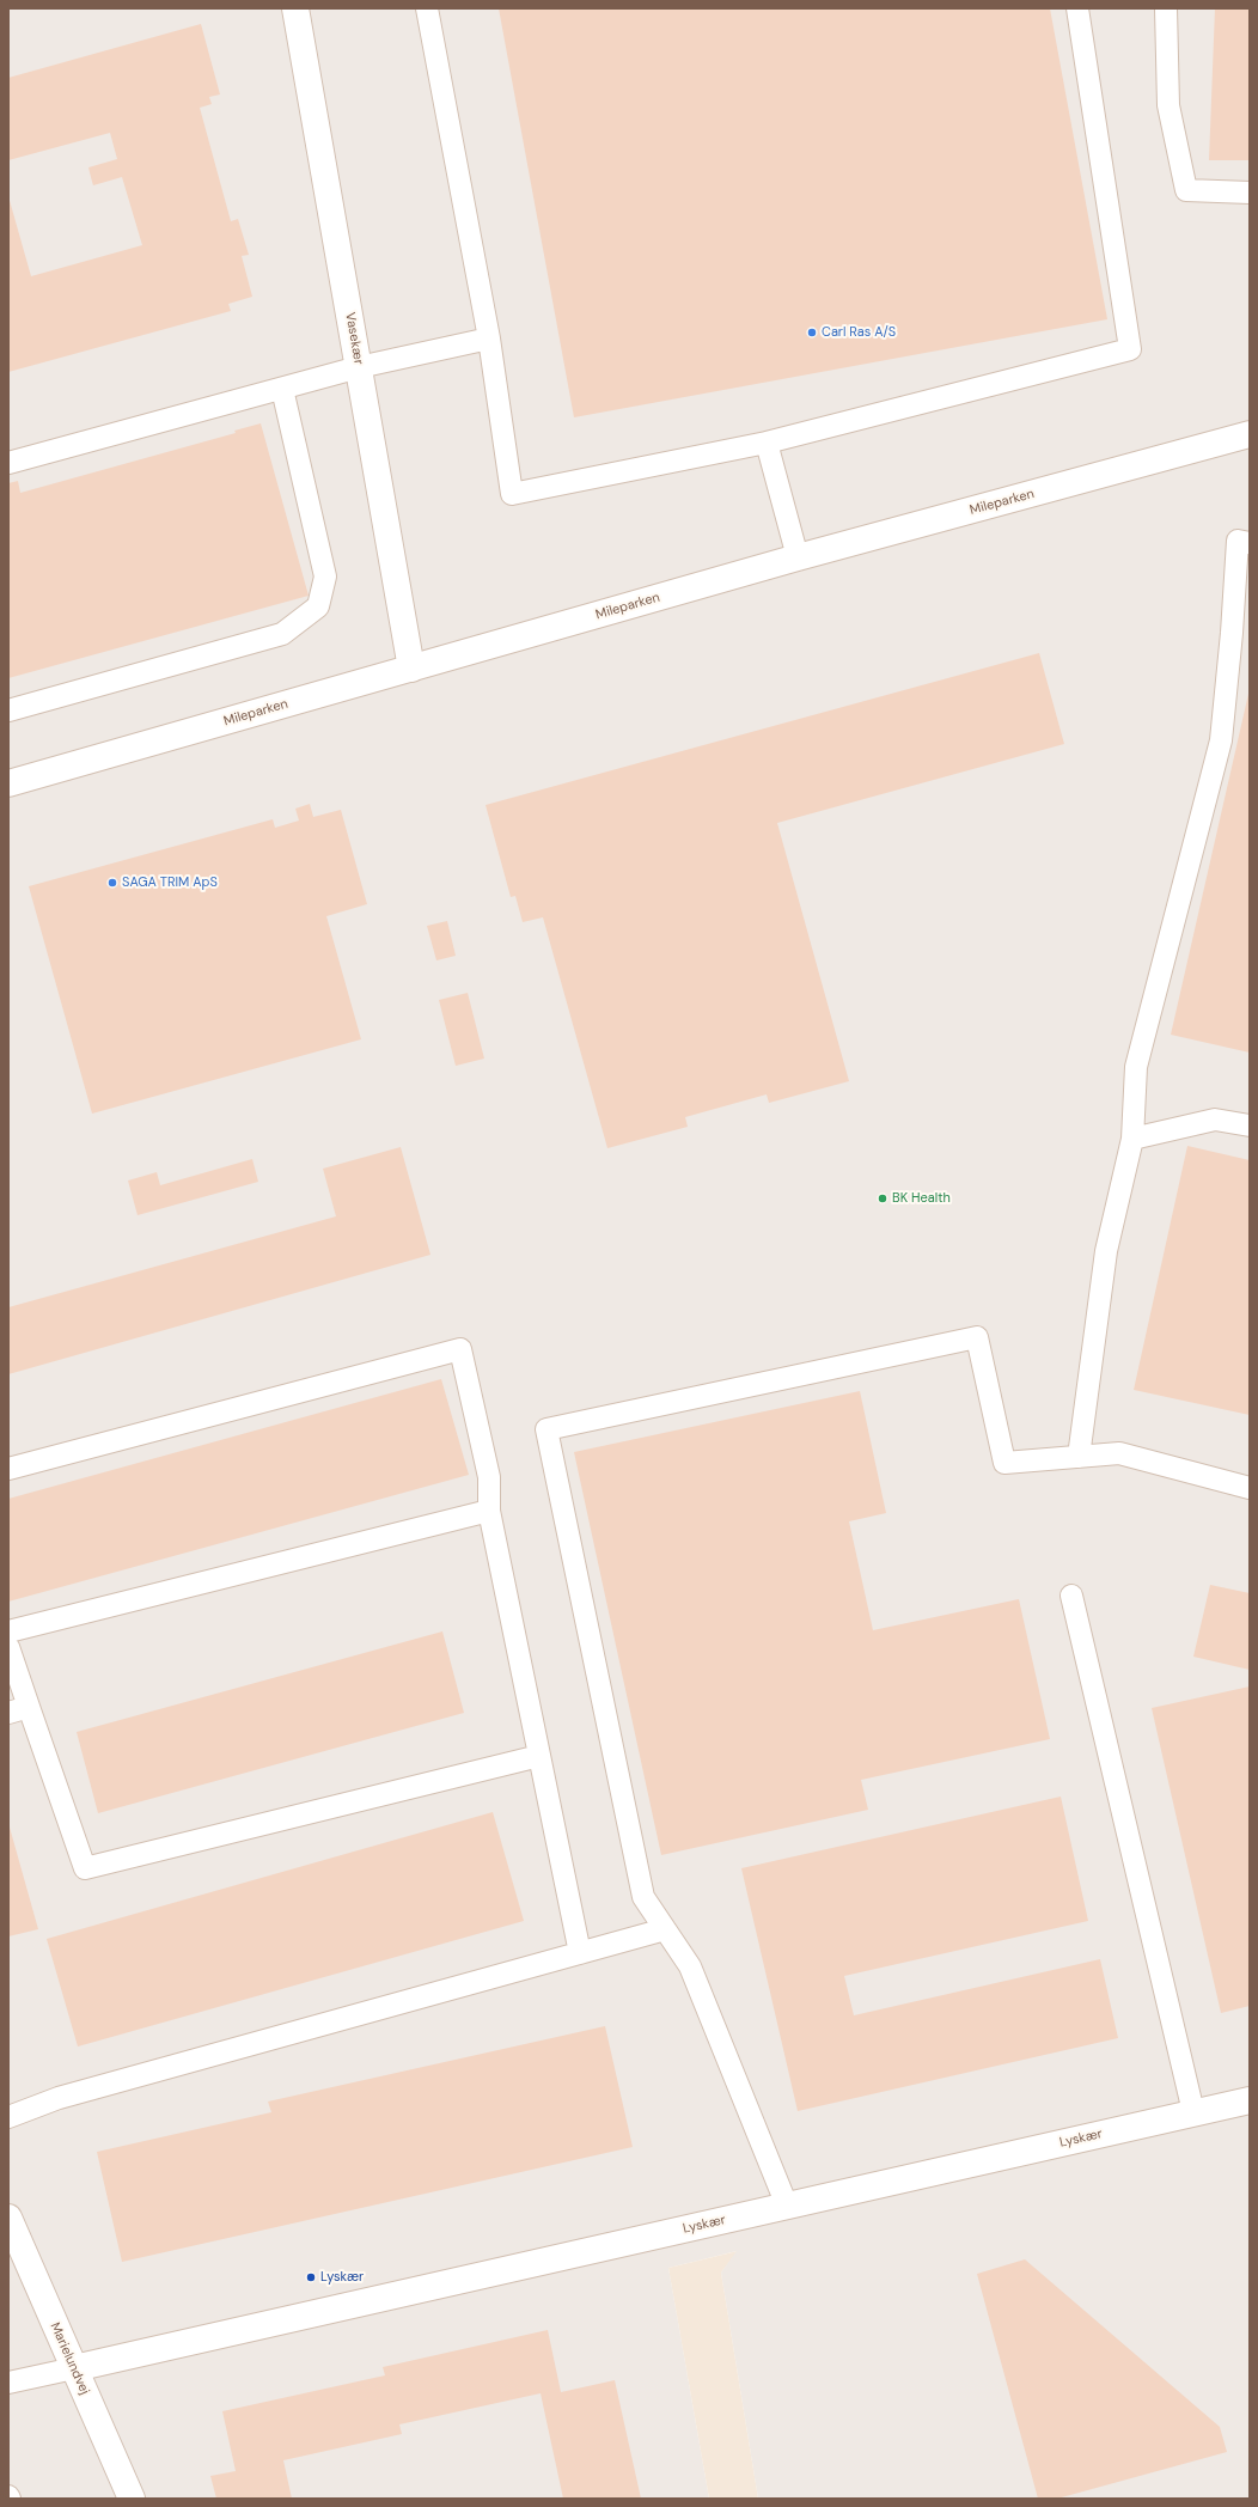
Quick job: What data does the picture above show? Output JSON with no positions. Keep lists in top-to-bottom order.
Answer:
{
  "streets": {
    "street": [
      "Vasekær",
      "Mileparken",
      "Lyskær",
      "Marielundvej"
    ]
  },
  "crossings": [
    ["Vasekær", "Mileparken"],
    ["Lyskær", "Marielundvej"]
  ],
  "places": [
    "Carl Ras A/S",
    "SAGA TRIM ApS",
    "BK Health",
    "Lyskær"
  ]
}
